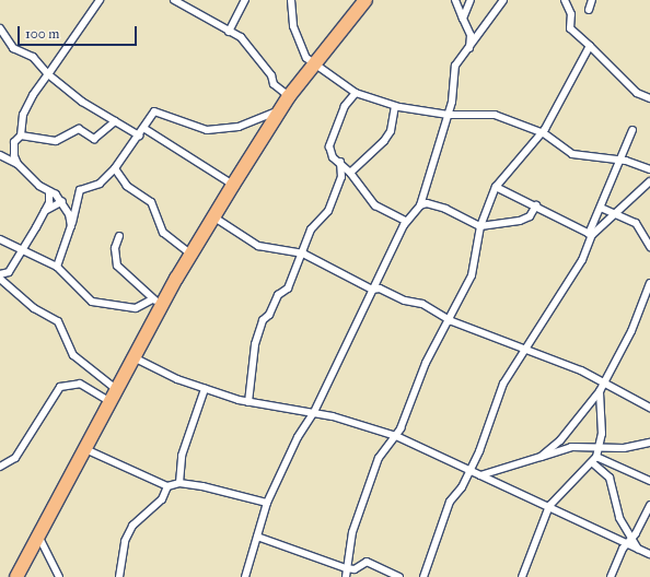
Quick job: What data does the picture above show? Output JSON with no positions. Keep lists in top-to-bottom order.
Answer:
{
  "scale_bar": "100 m"
}
